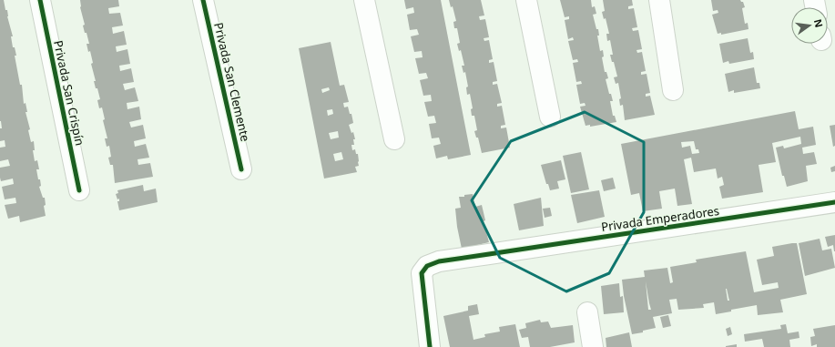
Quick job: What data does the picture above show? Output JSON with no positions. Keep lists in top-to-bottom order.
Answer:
{
  "streets": {
    "street": ["Privada San Clemente", "Privada San Crispín", "Privada Emperadores"]
  },
  "north": "right"
}
